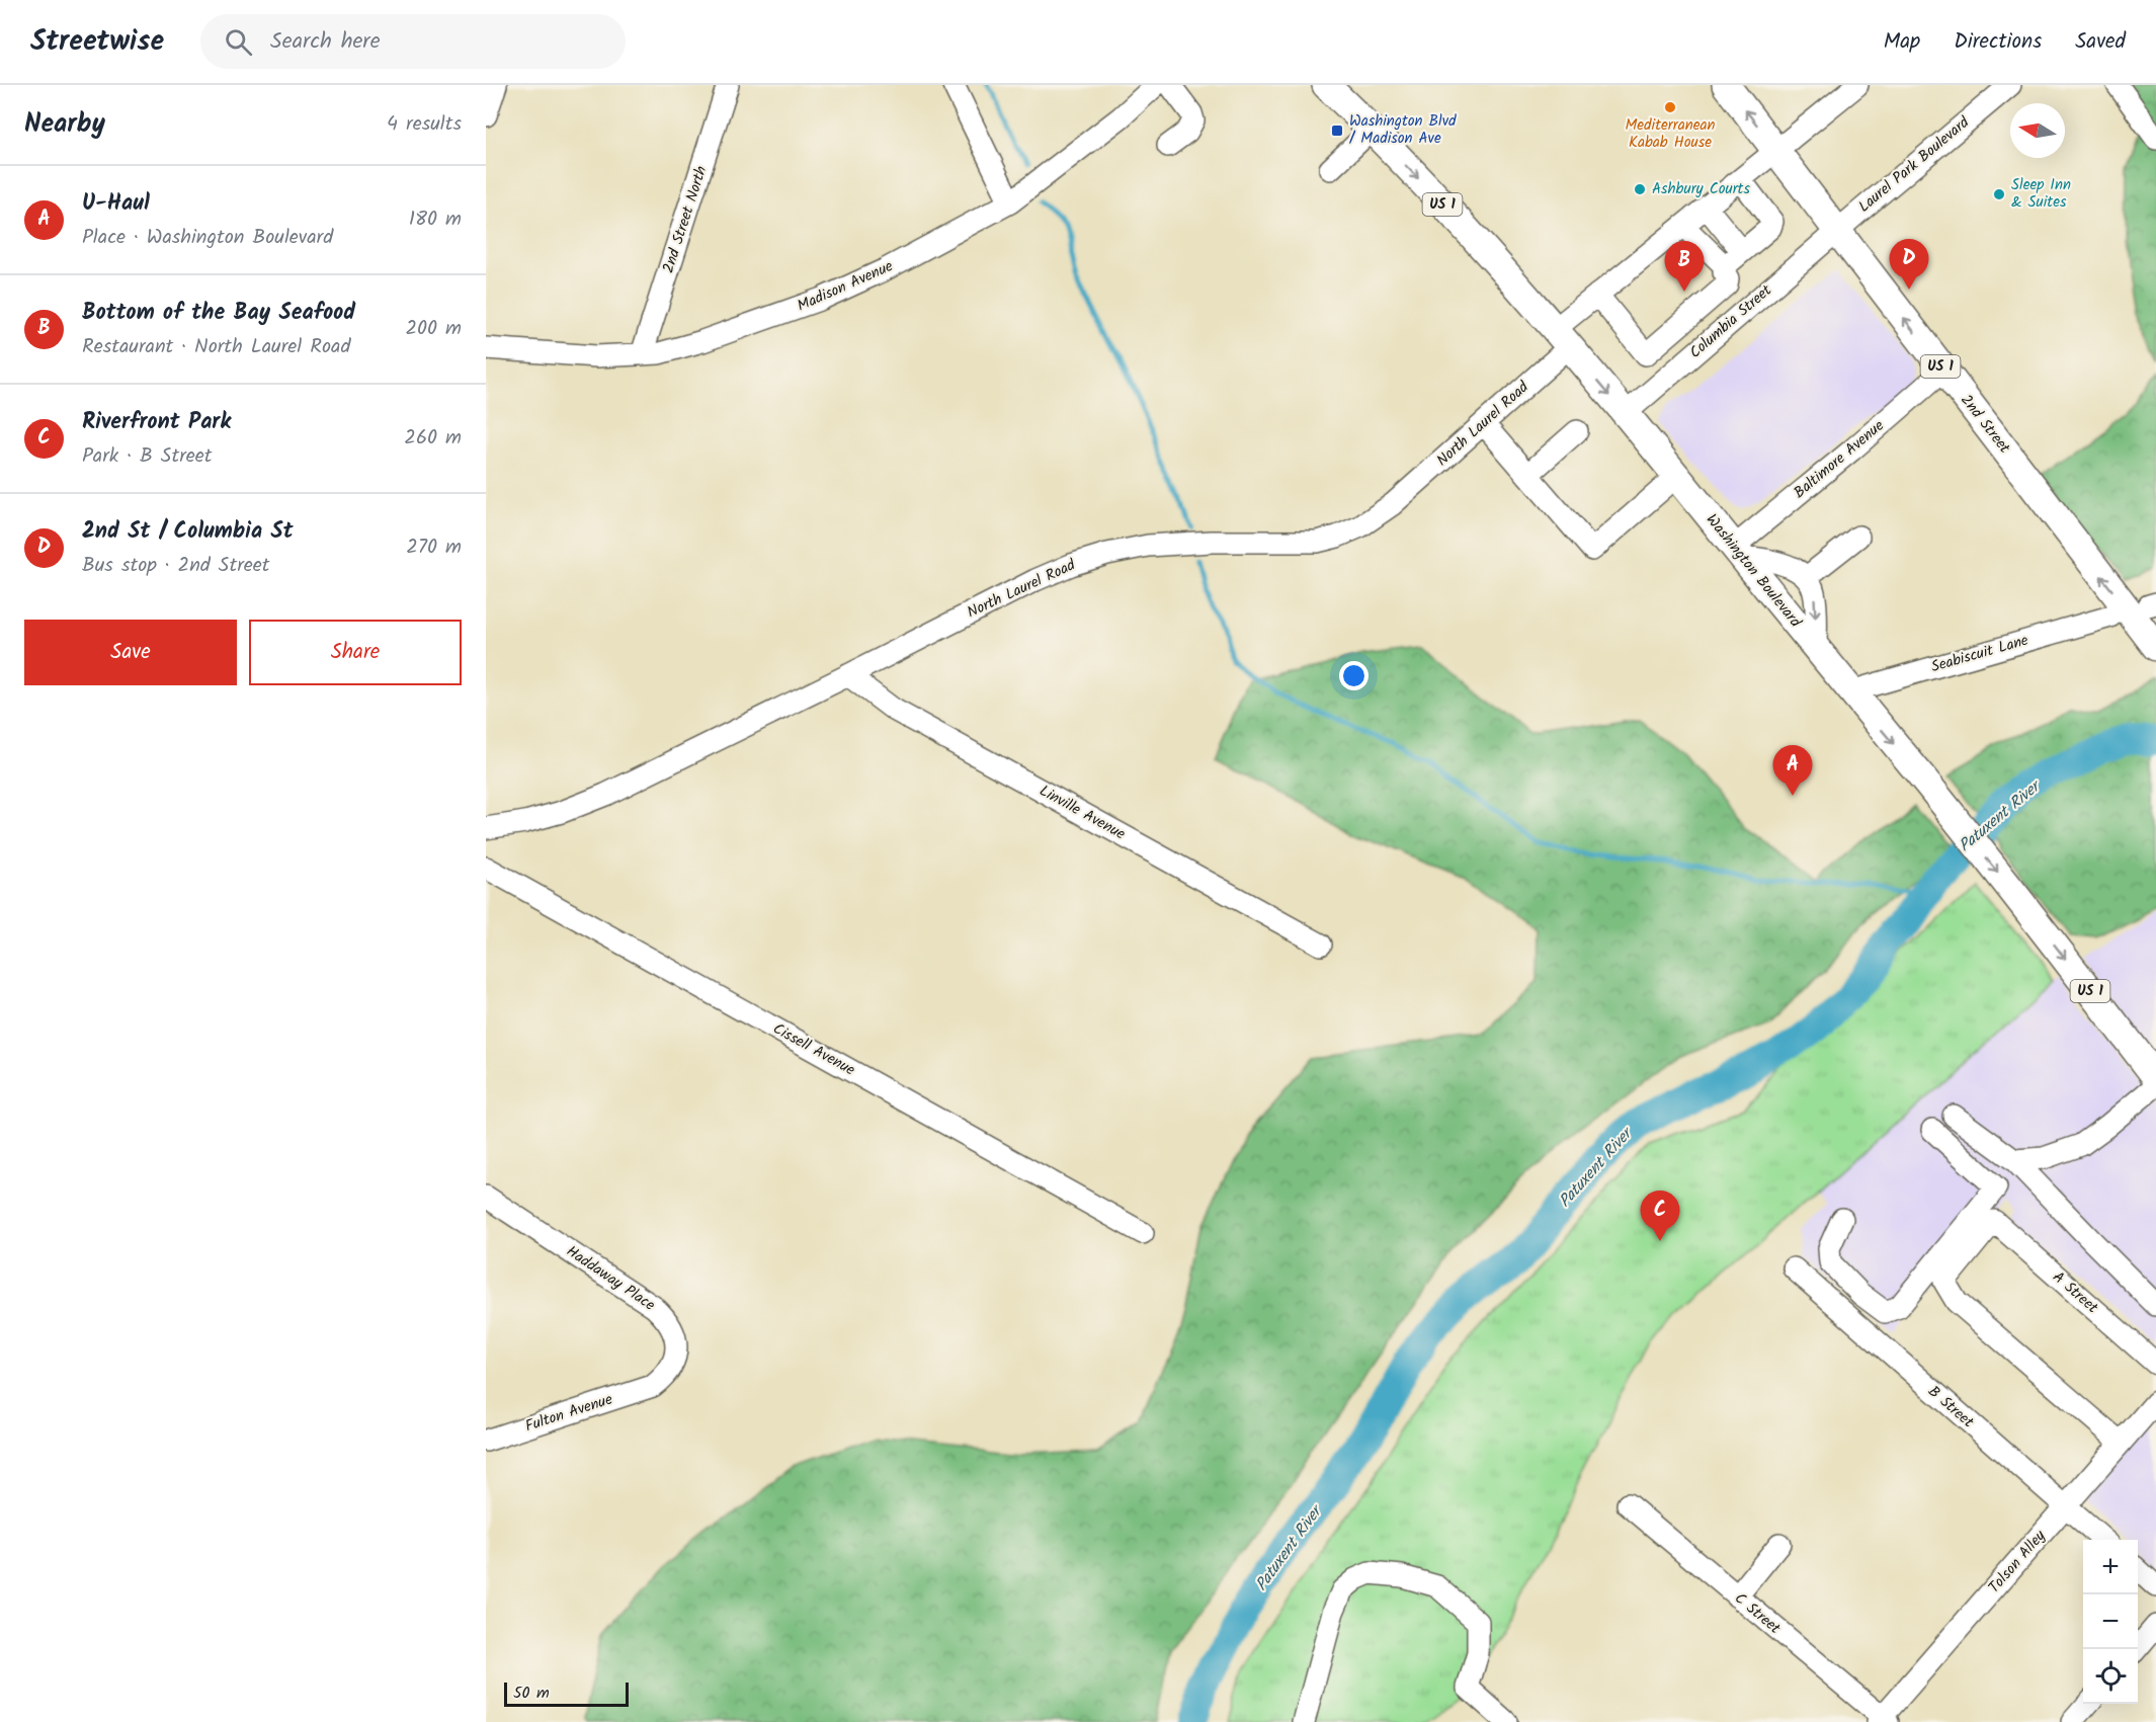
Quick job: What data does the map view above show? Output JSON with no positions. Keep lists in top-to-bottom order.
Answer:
{
  "streets": {
    "main road": ["US 1", "2nd Street", "Washington Boulevard"],
    "street": [
      "Laurel Park Boulevard",
      "2nd Street North",
      "Madison Avenue",
      "Columbia Street",
      "North Laurel Road",
      "Baltimore Avenue",
      "Seabiscuit Lane",
      "Linville Avenue",
      "Cissell Avenue",
      "Haddaway Place",
      "A Street",
      "B Street",
      "Fulton Avenue",
      "Tolson Alley",
      "C Street"
    ]
  },
  "crossings": [
    ["Laurel Park Boulevard", "Columbia Street"],
    ["Laurel Park Boulevard", "2nd Street"],
    ["2nd Street North", "Madison Avenue"],
    ["Columbia Street", "2nd Street"],
    ["Columbia Street", "Washington Boulevard"],
    ["North Laurel Road", "2nd Street"],
    ["North Laurel Road", "Washington Boulevard"],
    ["North Laurel Road", "Linville Avenue"],
    ["2nd Street", "Baltimore Avenue"],
    ["Baltimore Avenue", "Washington Boulevard"],
    ["Washington Boulevard", "Seabiscuit Lane"],
    ["Haddaway Place", "Fulton Avenue"],
    ["A Street", "Tolson Alley"],
    ["B Street", "Tolson Alley"],
    ["Tolson Alley", "C Street"]
  ],
  "one_way": ["2nd Street", "Washington Boulevard"],
  "water": ["Patuxent River"],
  "places": {
    "other": ["Mediterranean Kabab House", "Ashbury Courts", "Sleep Inn & Suites"],
    "transit": ["Washington Blvd / Madison Ave"]
  },
  "scale_bar": "50 m",
  "north": "left",
  "page": {
    "header": "Streetwise",
    "search": "Search here",
    "nav": ["Map", "Directions", "Saved"],
    "heading": ["Nearby", "4 results"],
    "list": [
      {
        "mark": "A",
        "name": "U-Haul",
        "note": "Place · Washington Boulevard",
        "value": "180 m"
      },
      {
        "mark": "B",
        "name": "Bottom of the Bay Seafood",
        "note": "Restaurant · North Laurel Road",
        "value": "200 m"
      },
      {
        "mark": "C",
        "name": "Riverfront Park",
        "note": "Park · B Street",
        "value": "260 m"
      },
      {
        "mark": "D",
        "name": "2nd St / Columbia St",
        "note": "Bus stop · 2nd Street",
        "value": "270 m"
      }
    ],
    "pins": [
      "D",
      "B",
      "A",
      "C"
    ],
    "buttons": ["Save", "Share"],
    "map_buttons": ["+", "−"],
    "scale": "50 m"
  }
}
